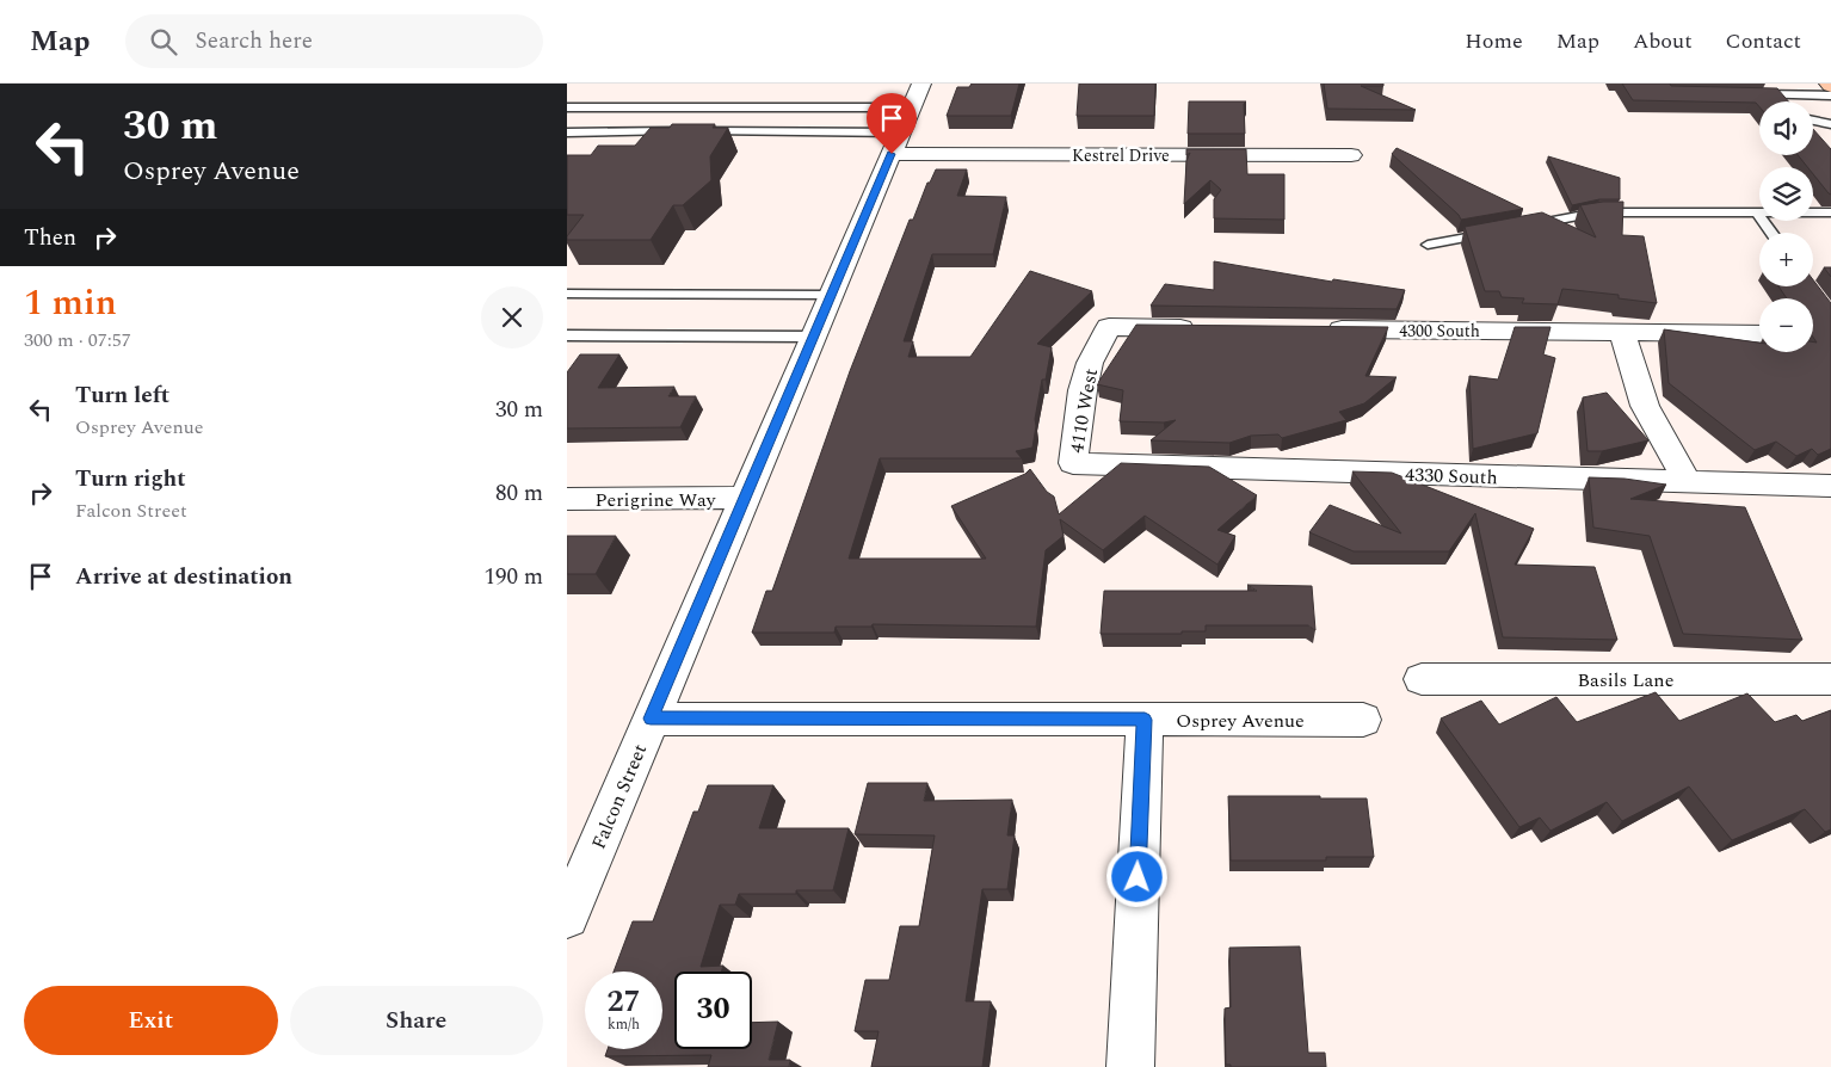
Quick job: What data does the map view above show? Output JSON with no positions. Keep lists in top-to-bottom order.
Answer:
{
  "streets": {
    "street": [
      "Kestrel Drive",
      "4300 South",
      "4110 West",
      "4330 South",
      "Perigrine Way",
      "Basils Lane",
      "Osprey Avenue",
      "Falcon Street"
    ]
  },
  "crossings": [
    ["Kestrel Drive", "Falcon Street"],
    ["4110 West", "4330 South"],
    ["Perigrine Way", "Falcon Street"],
    ["Osprey Avenue", "Falcon Street"]
  ],
  "page": {
    "header": "Map",
    "search": "Search here",
    "nav": [
      "Home",
      "Map",
      "About",
      "Contact"
    ],
    "turn": ["30 m", "Osprey Avenue"],
    "map_buttons": ["+", "−"],
    "then": "Then",
    "heading": ["1 min", "300 m · 07:57"],
    "list": [
      {
        "name": "Turn left",
        "note": "Osprey Avenue",
        "value": "30 m"
      },
      {
        "name": "Turn right",
        "note": "Falcon Street",
        "value": "80 m"
      },
      {
        "name": "Arrive at destination",
        "value": "190 m"
      }
    ],
    "speed": "27 km/h",
    "limit": "30",
    "buttons": ["Exit", "Share"]
  }
}
